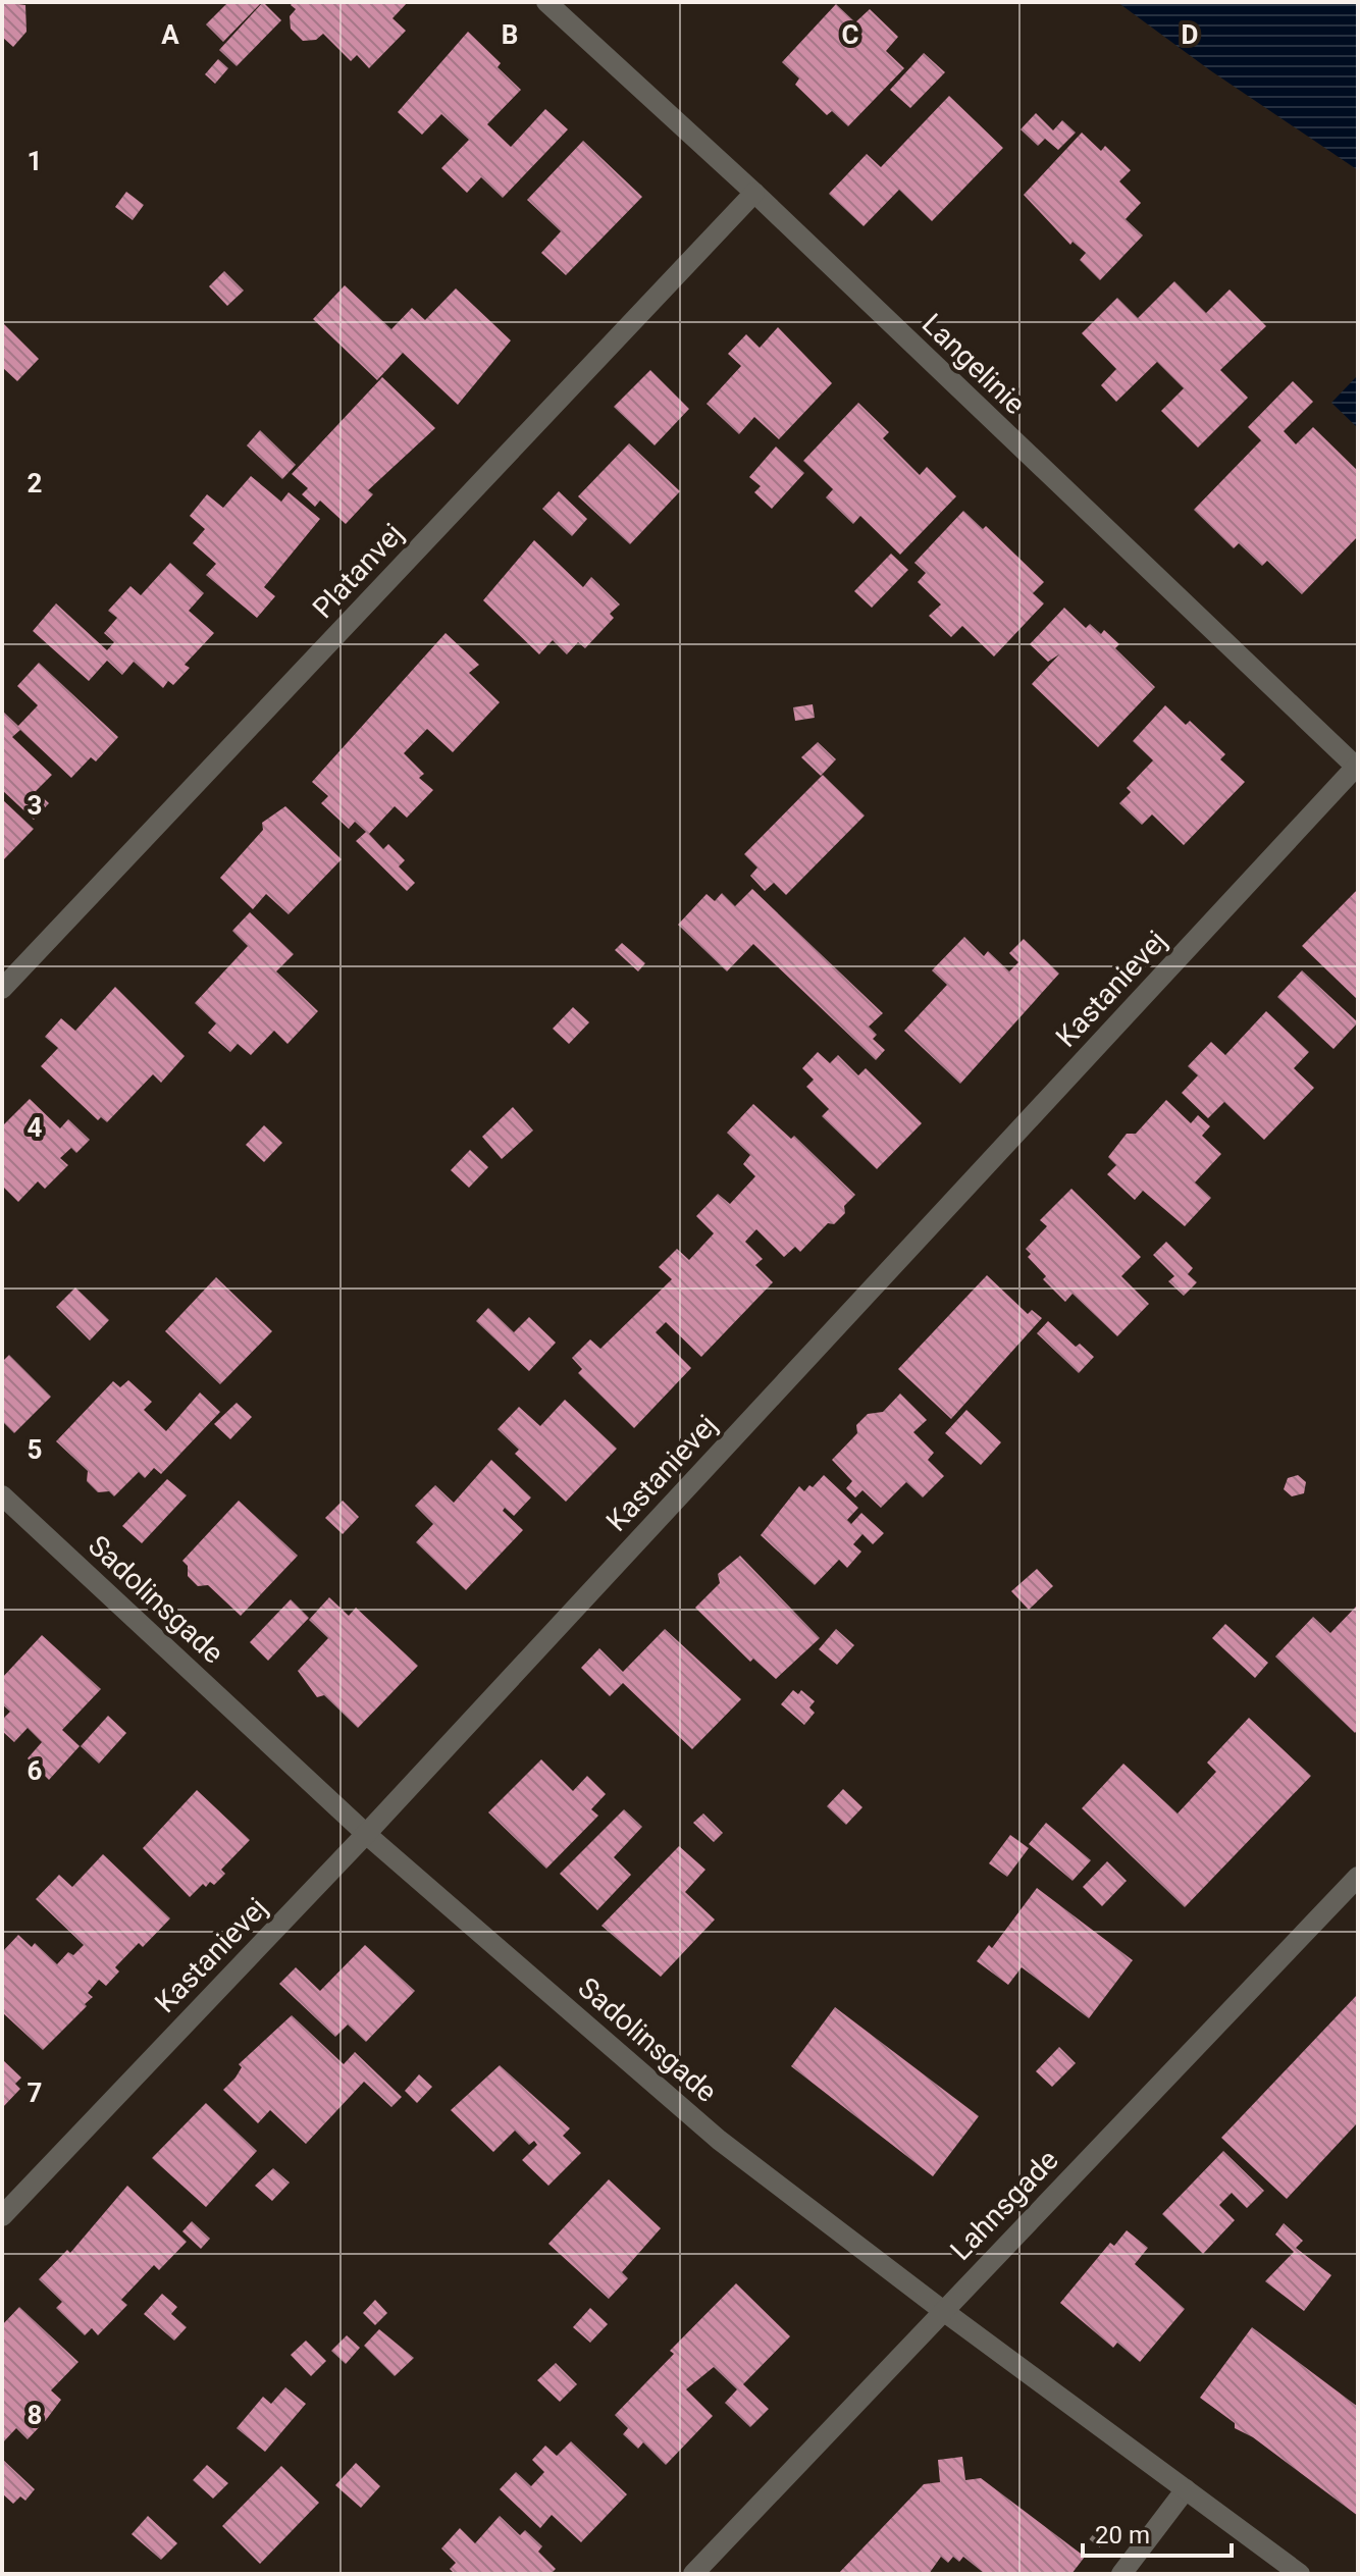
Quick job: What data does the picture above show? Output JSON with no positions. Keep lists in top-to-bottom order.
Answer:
{
  "streets": {
    "street": [
      "Langelinie",
      "Platanvej",
      "Kastanievej",
      "Sadolinsgade",
      "Lahnsgade"
    ]
  },
  "crossings": [
    ["Langelinie", "Platanvej"],
    ["Langelinie", "Kastanievej"],
    ["Kastanievej", "Sadolinsgade"],
    ["Sadolinsgade", "Lahnsgade"]
  ],
  "scale_bar": "20 m",
  "grid": {
    "columns": [
      "A",
      "B",
      "C",
      "D"
    ],
    "rows": [
      "1",
      "2",
      "3",
      "4",
      "5",
      "6",
      "7",
      "8"
    ]
  }
}
